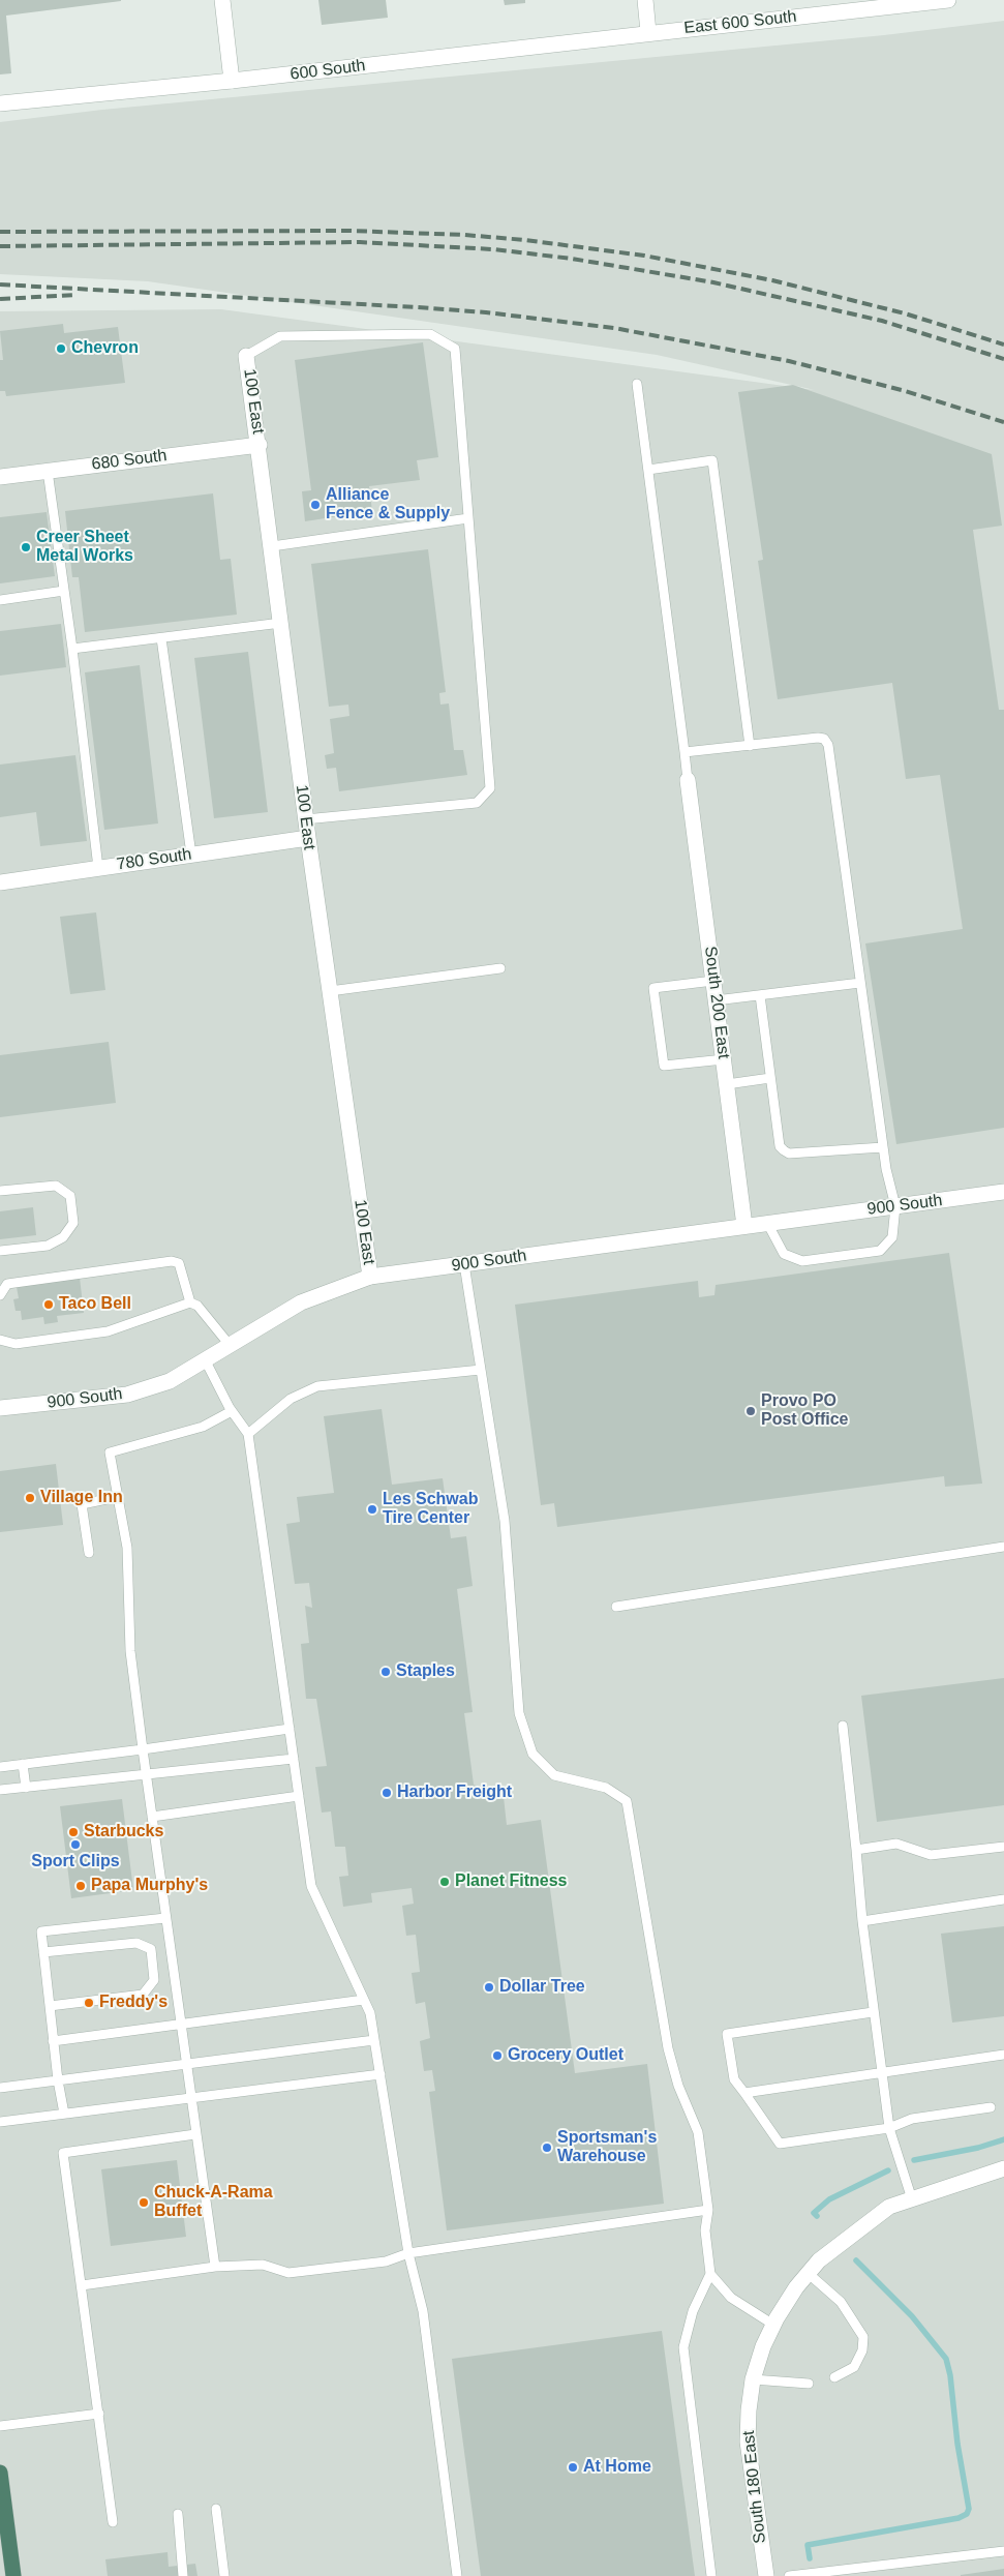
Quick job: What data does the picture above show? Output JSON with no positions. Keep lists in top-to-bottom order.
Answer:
{
  "streets": {
    "street": [
      "East 600 South",
      "600 South",
      "100 East",
      "680 South",
      "780 South",
      "South 200 East",
      "900 South",
      "South 180 East"
    ]
  },
  "crossings": [
    ["East 600 South", "600 South"],
    ["100 East", "680 South"],
    ["100 East", "780 South"],
    ["100 East", "900 South"],
    ["South 200 East", "900 South"]
  ],
  "places": [
    "Chevron",
    "Alliance Fence & Supply",
    "Creer Sheet Metal Works",
    "Taco Bell",
    "Provo PO Post Office",
    "Village Inn",
    "Les Schwab Tire Center",
    "Staples",
    "Harbor Freight",
    "Starbucks",
    "Sport Clips",
    "Planet Fitness",
    "Papa Murphy's",
    "Dollar Tree",
    "Freddy's",
    "Grocery Outlet",
    "Sportsman's Warehouse",
    "Chuck-A-Rama Buffet",
    "At Home"
  ]
}
